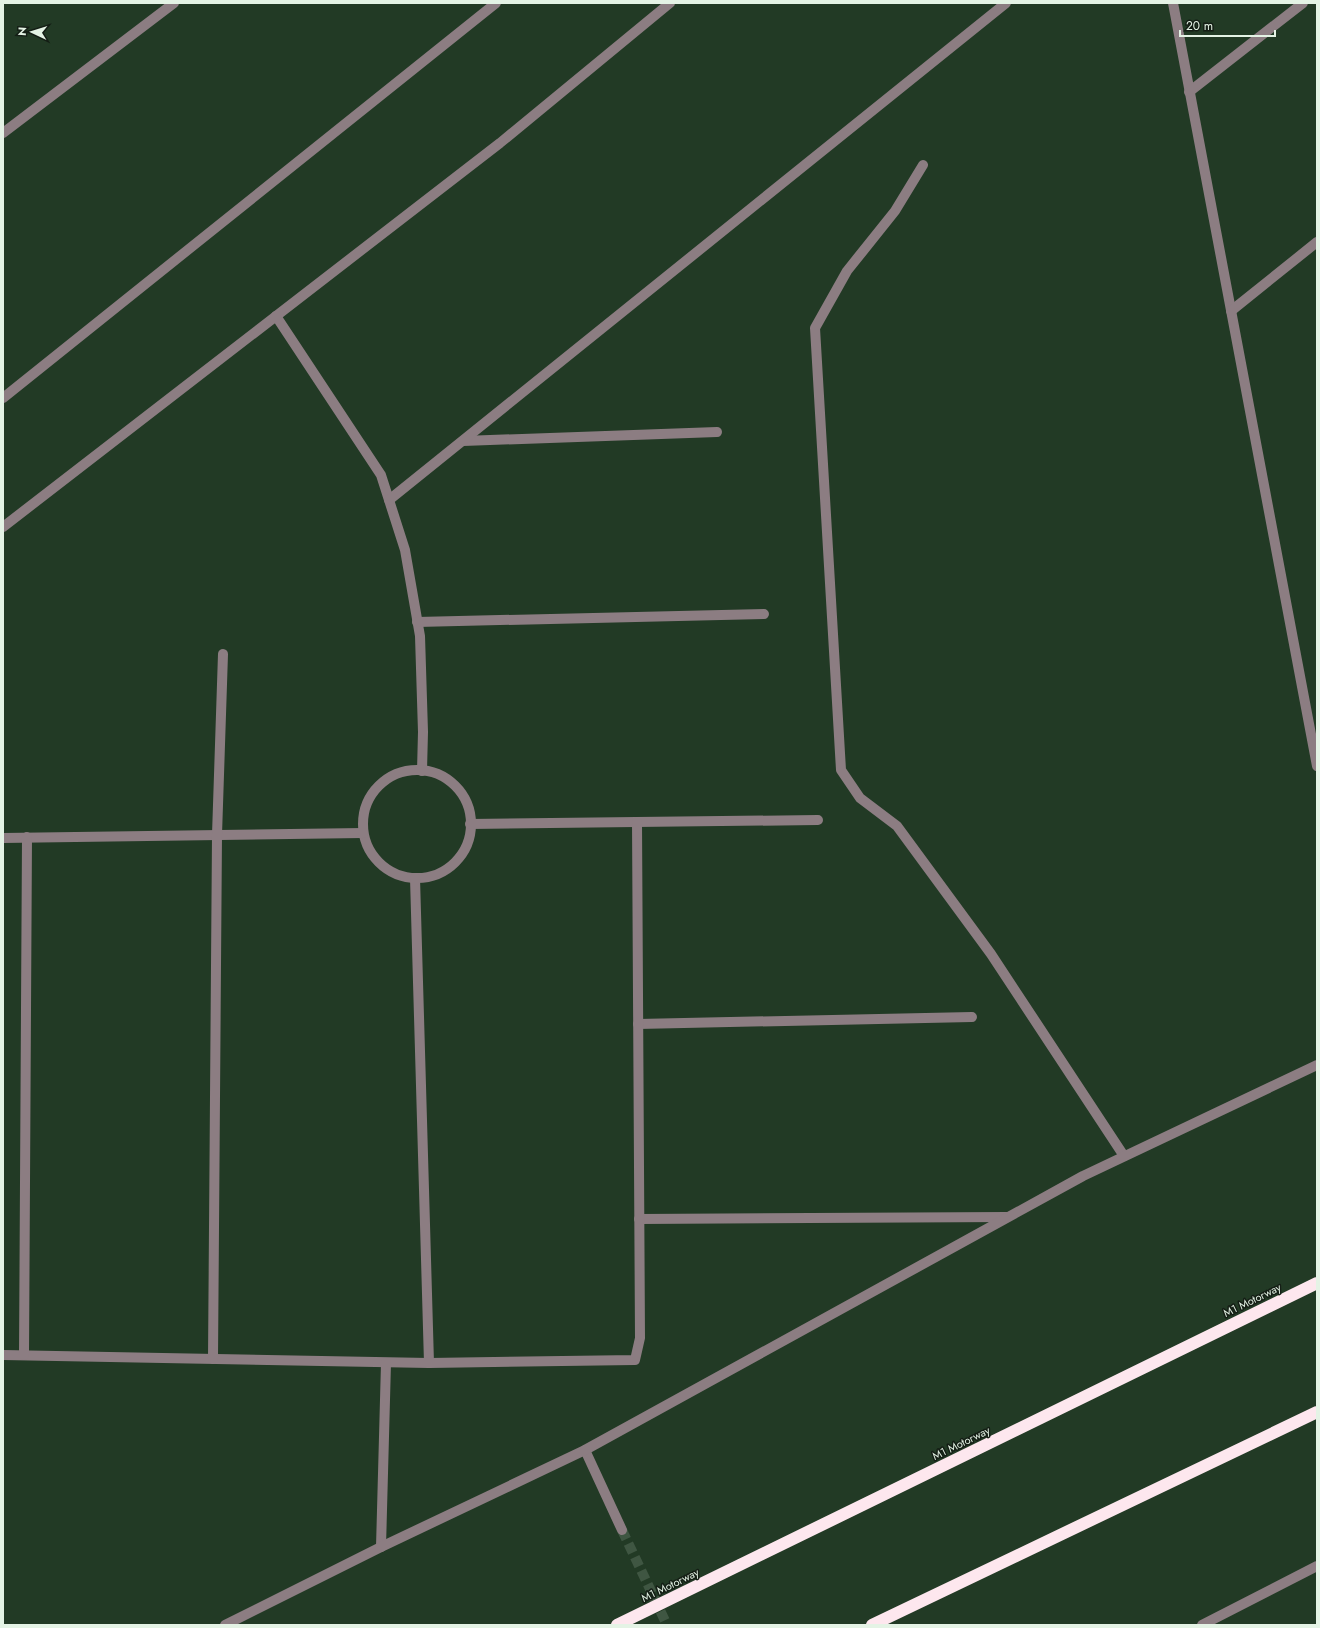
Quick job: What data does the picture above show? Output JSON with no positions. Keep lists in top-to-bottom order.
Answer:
{
  "streets": {
    "highway": ["M1 Motorway"]
  },
  "scale_bar": "20 m",
  "north": "left"
}
